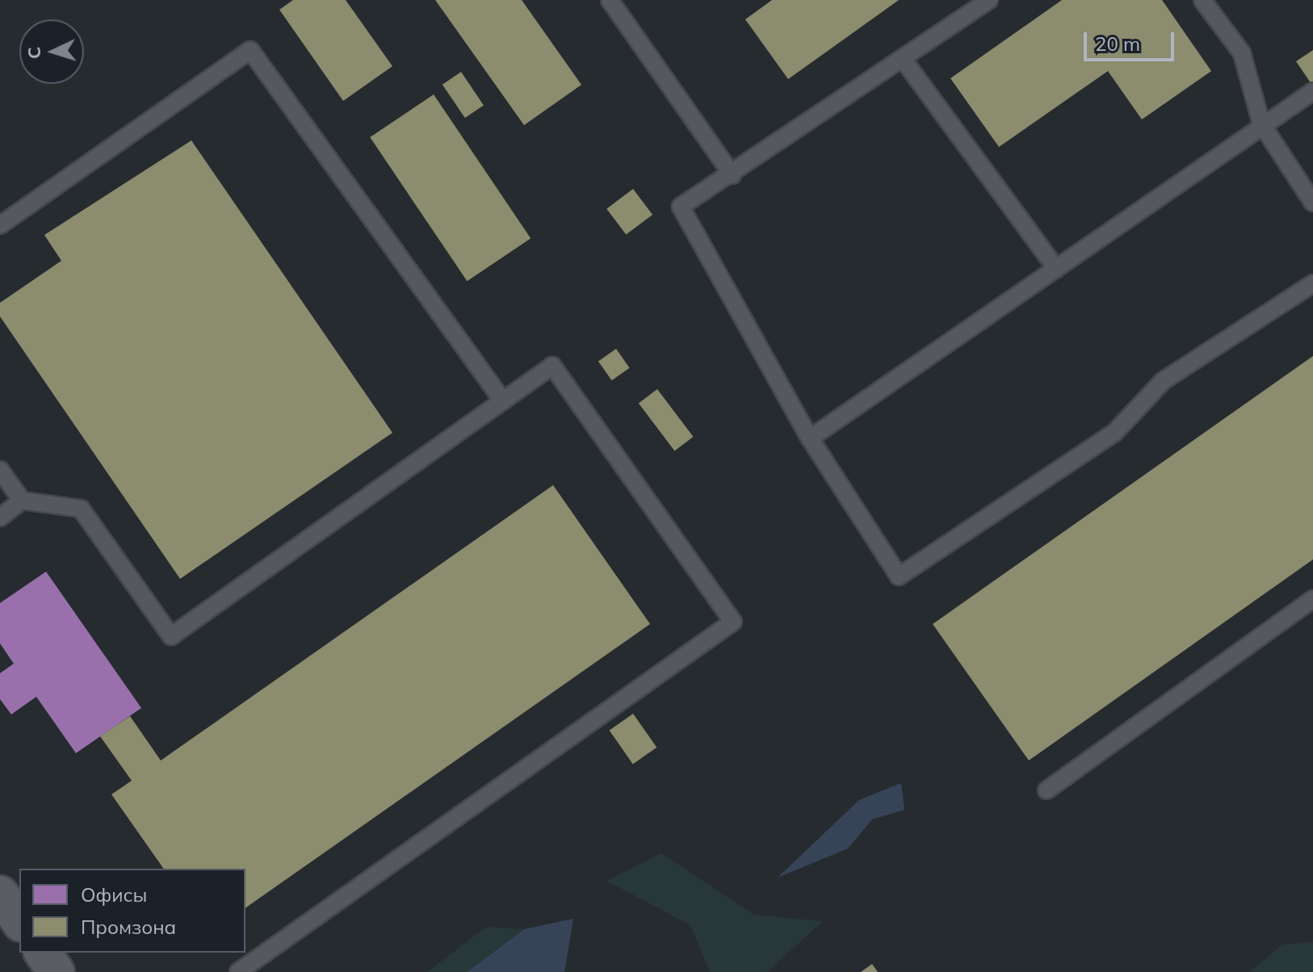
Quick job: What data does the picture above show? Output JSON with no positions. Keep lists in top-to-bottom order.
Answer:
{
  "legend": ["Офисы", "Промзона"],
  "scale_bar": "20 m",
  "north": "left"
}
